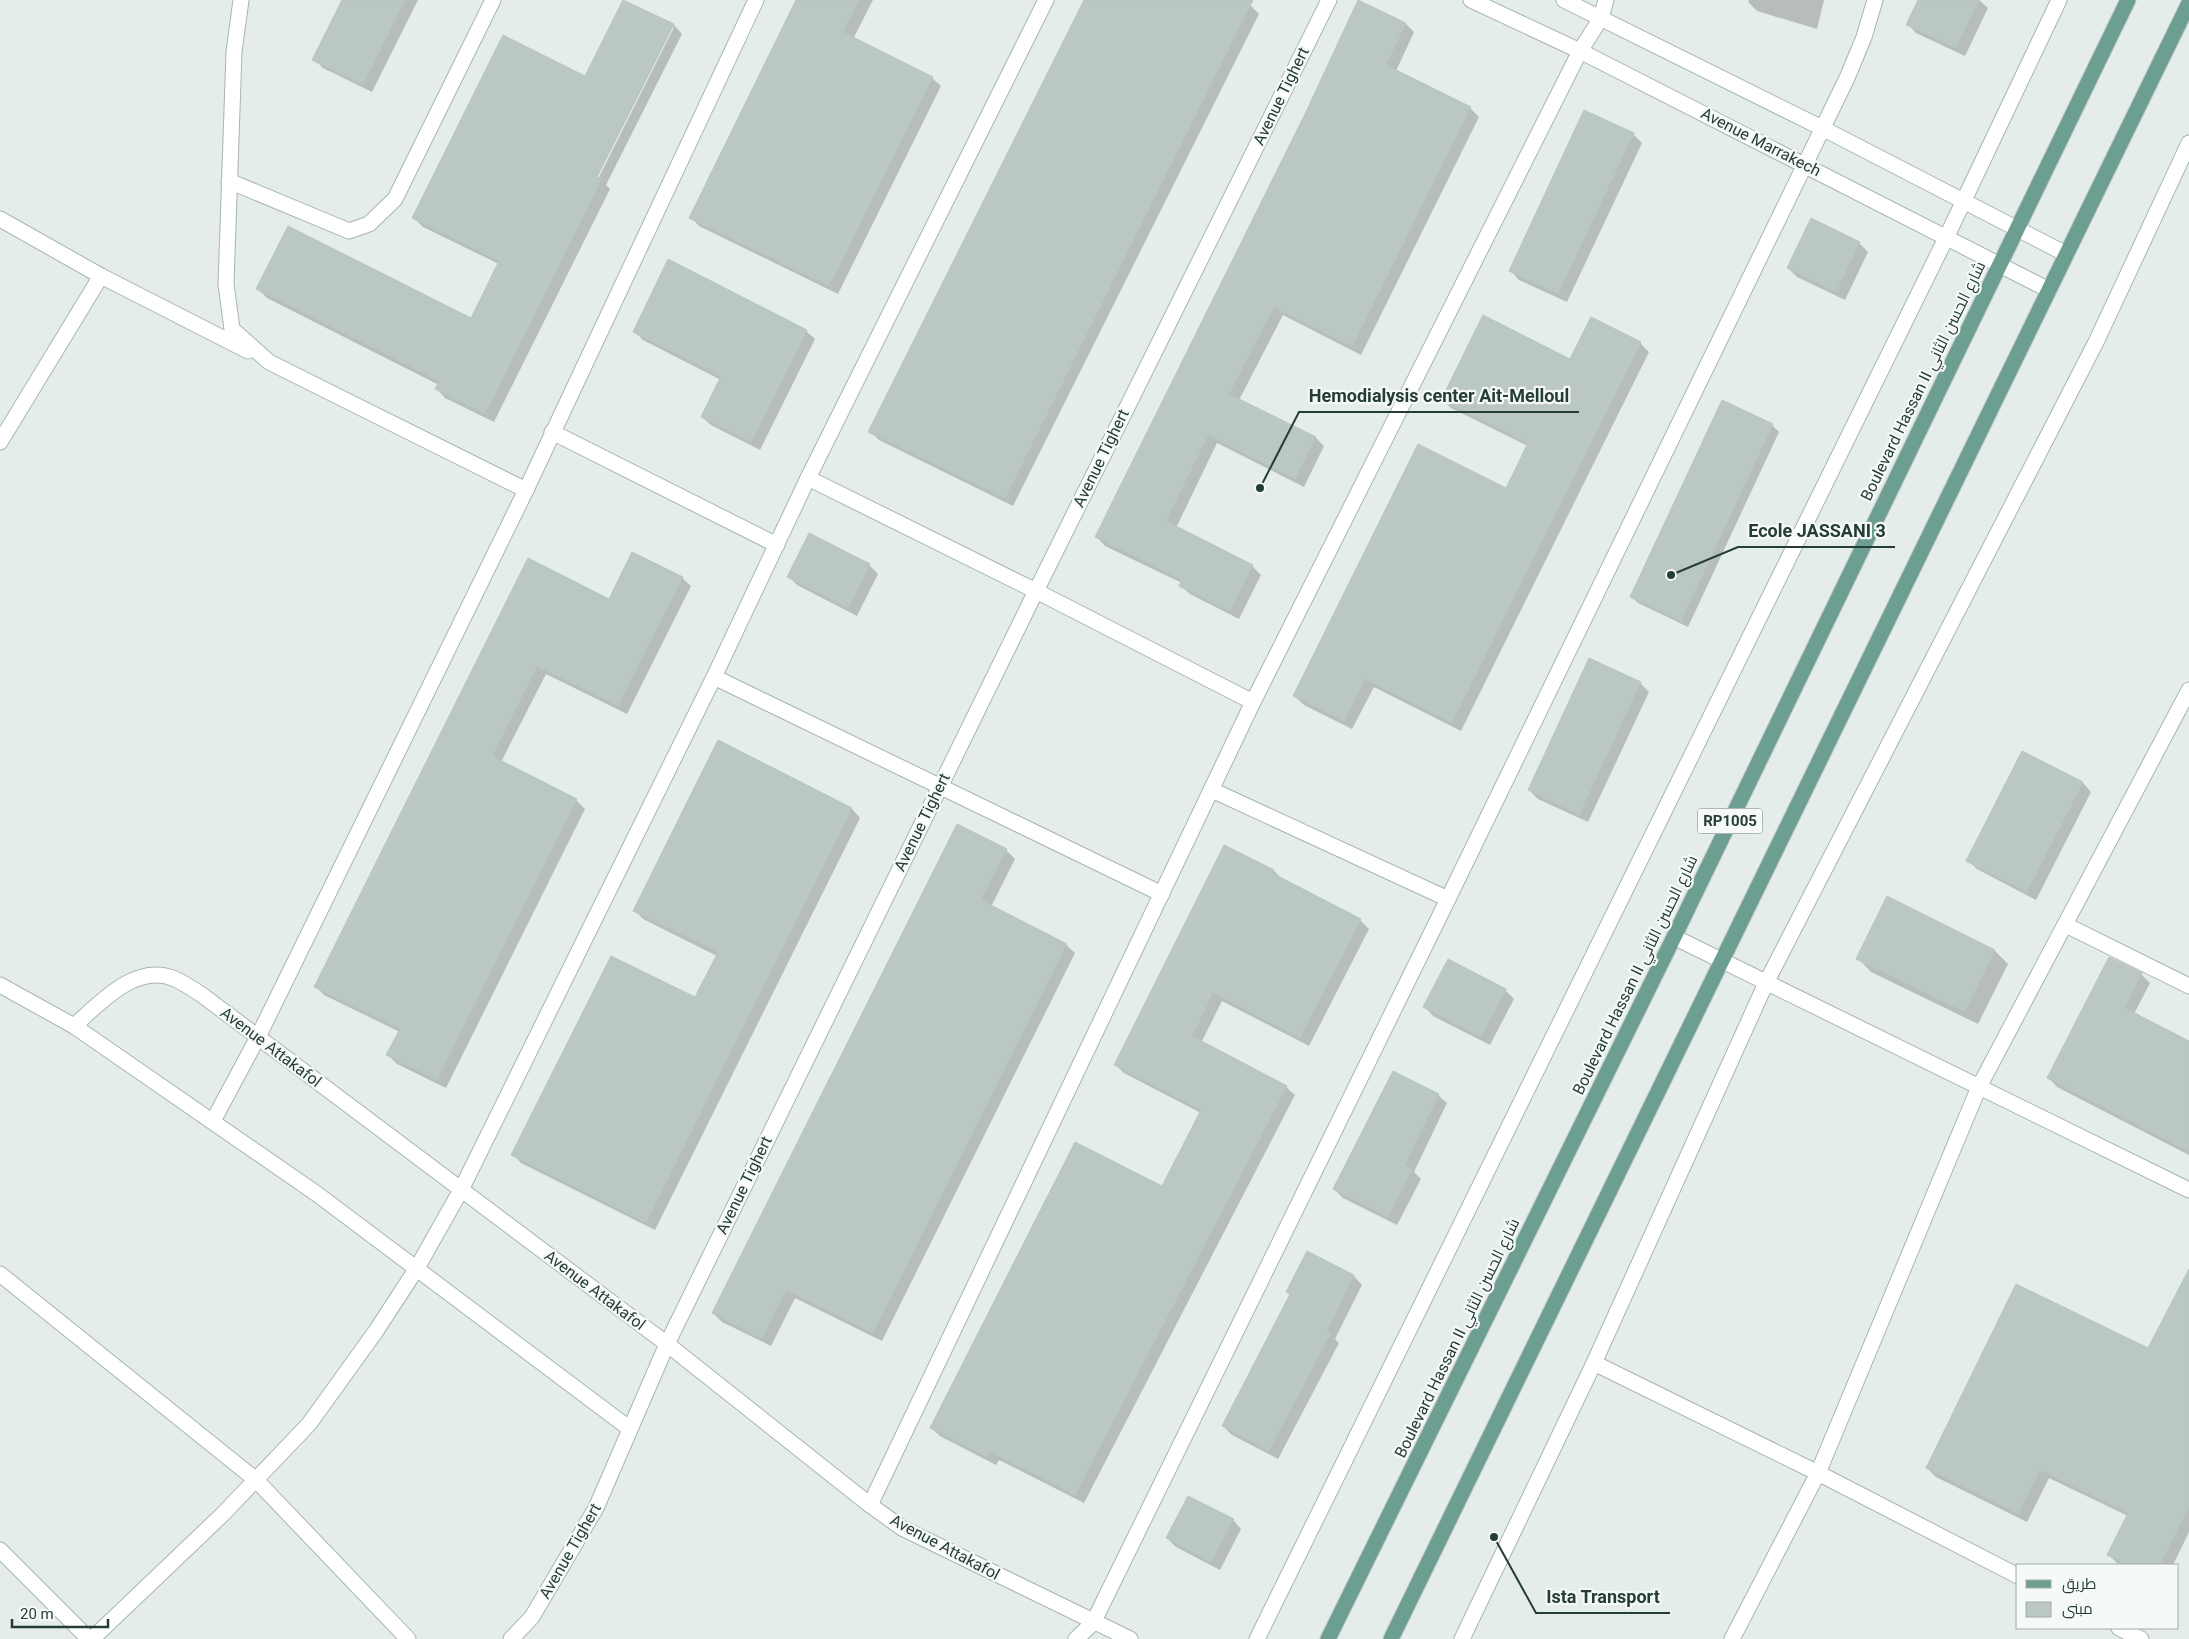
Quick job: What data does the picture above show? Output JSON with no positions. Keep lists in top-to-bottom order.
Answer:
{
  "streets": {
    "main road": ["Boulevard Hassan II شارع الحسن الثاني", "RP1005"],
    "street": ["Avenue Tighert", "Avenue Marrakech", "Avenue Attakafol"]
  },
  "crossings": [
    ["Avenue Tighert", "Avenue Attakafol"],
    ["Avenue Marrakech", "Boulevard Hassan II شارع الحسن الثاني"],
    ["Avenue Marrakech", "RP1005"]
  ],
  "places": ["Hemodialysis center Ait-Melloul", "Ecole JASSANI 3", "Ista Transport"],
  "legend": ["طريق", "مبنى"],
  "scale_bar": "20 m"
}
